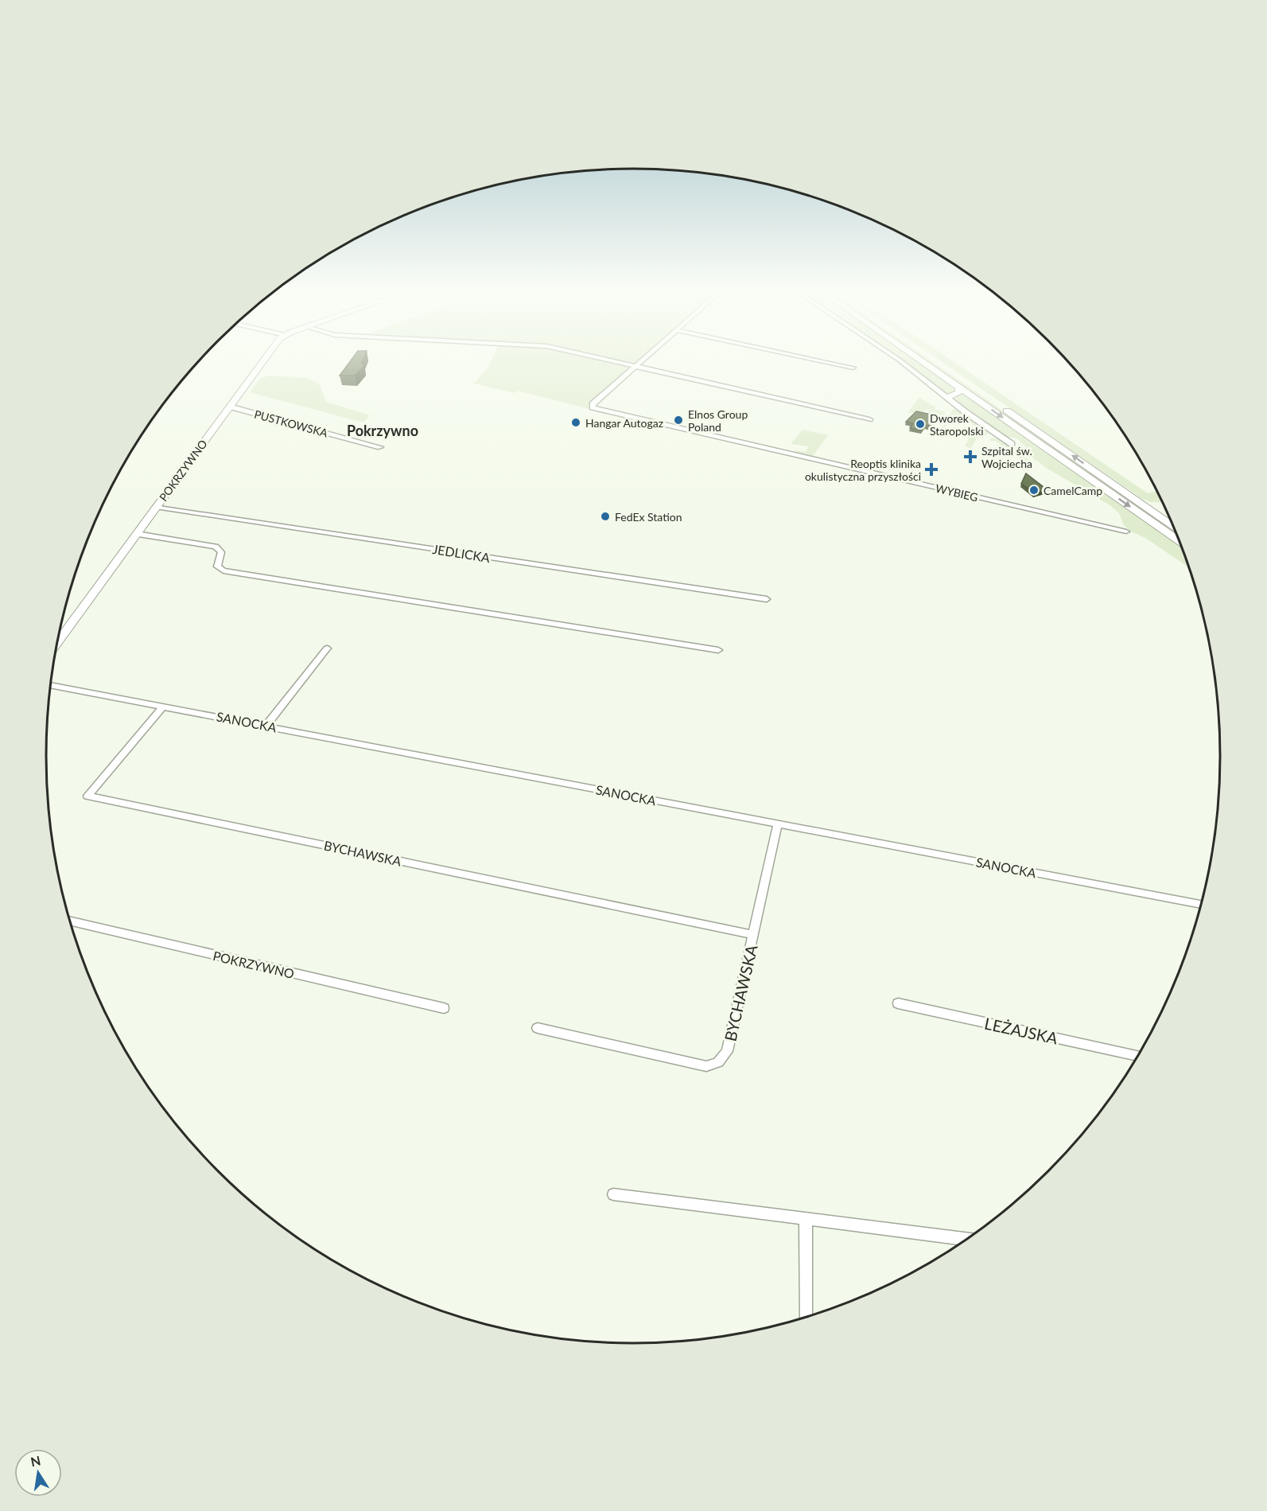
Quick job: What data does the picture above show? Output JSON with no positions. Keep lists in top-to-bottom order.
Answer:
{
  "streets": {
    "main road": ["POKRZYWNO"],
    "street": [
      "PUSTKOWSKA",
      "WYBIEG",
      "JEDLICKA",
      "SANOCKA",
      "BYCHAWSKA",
      "LEŻAJSKA"
    ]
  },
  "crossings": [
    ["PUSTKOWSKA", "POKRZYWNO"],
    ["POKRZYWNO", "JEDLICKA"],
    ["SANOCKA", "BYCHAWSKA"]
  ],
  "districts": ["Pokrzywno"],
  "places": {
    "other": [
      "Elnos Group Poland",
      "Hangar Autogaz",
      "Dworek Staropolski",
      "CamelCamp",
      "FedEx Station"
    ],
    "health": ["Szpital św. Wojciecha", "Reoptis klinika okulistyczna przyszłości"]
  },
  "north": "top"
}
